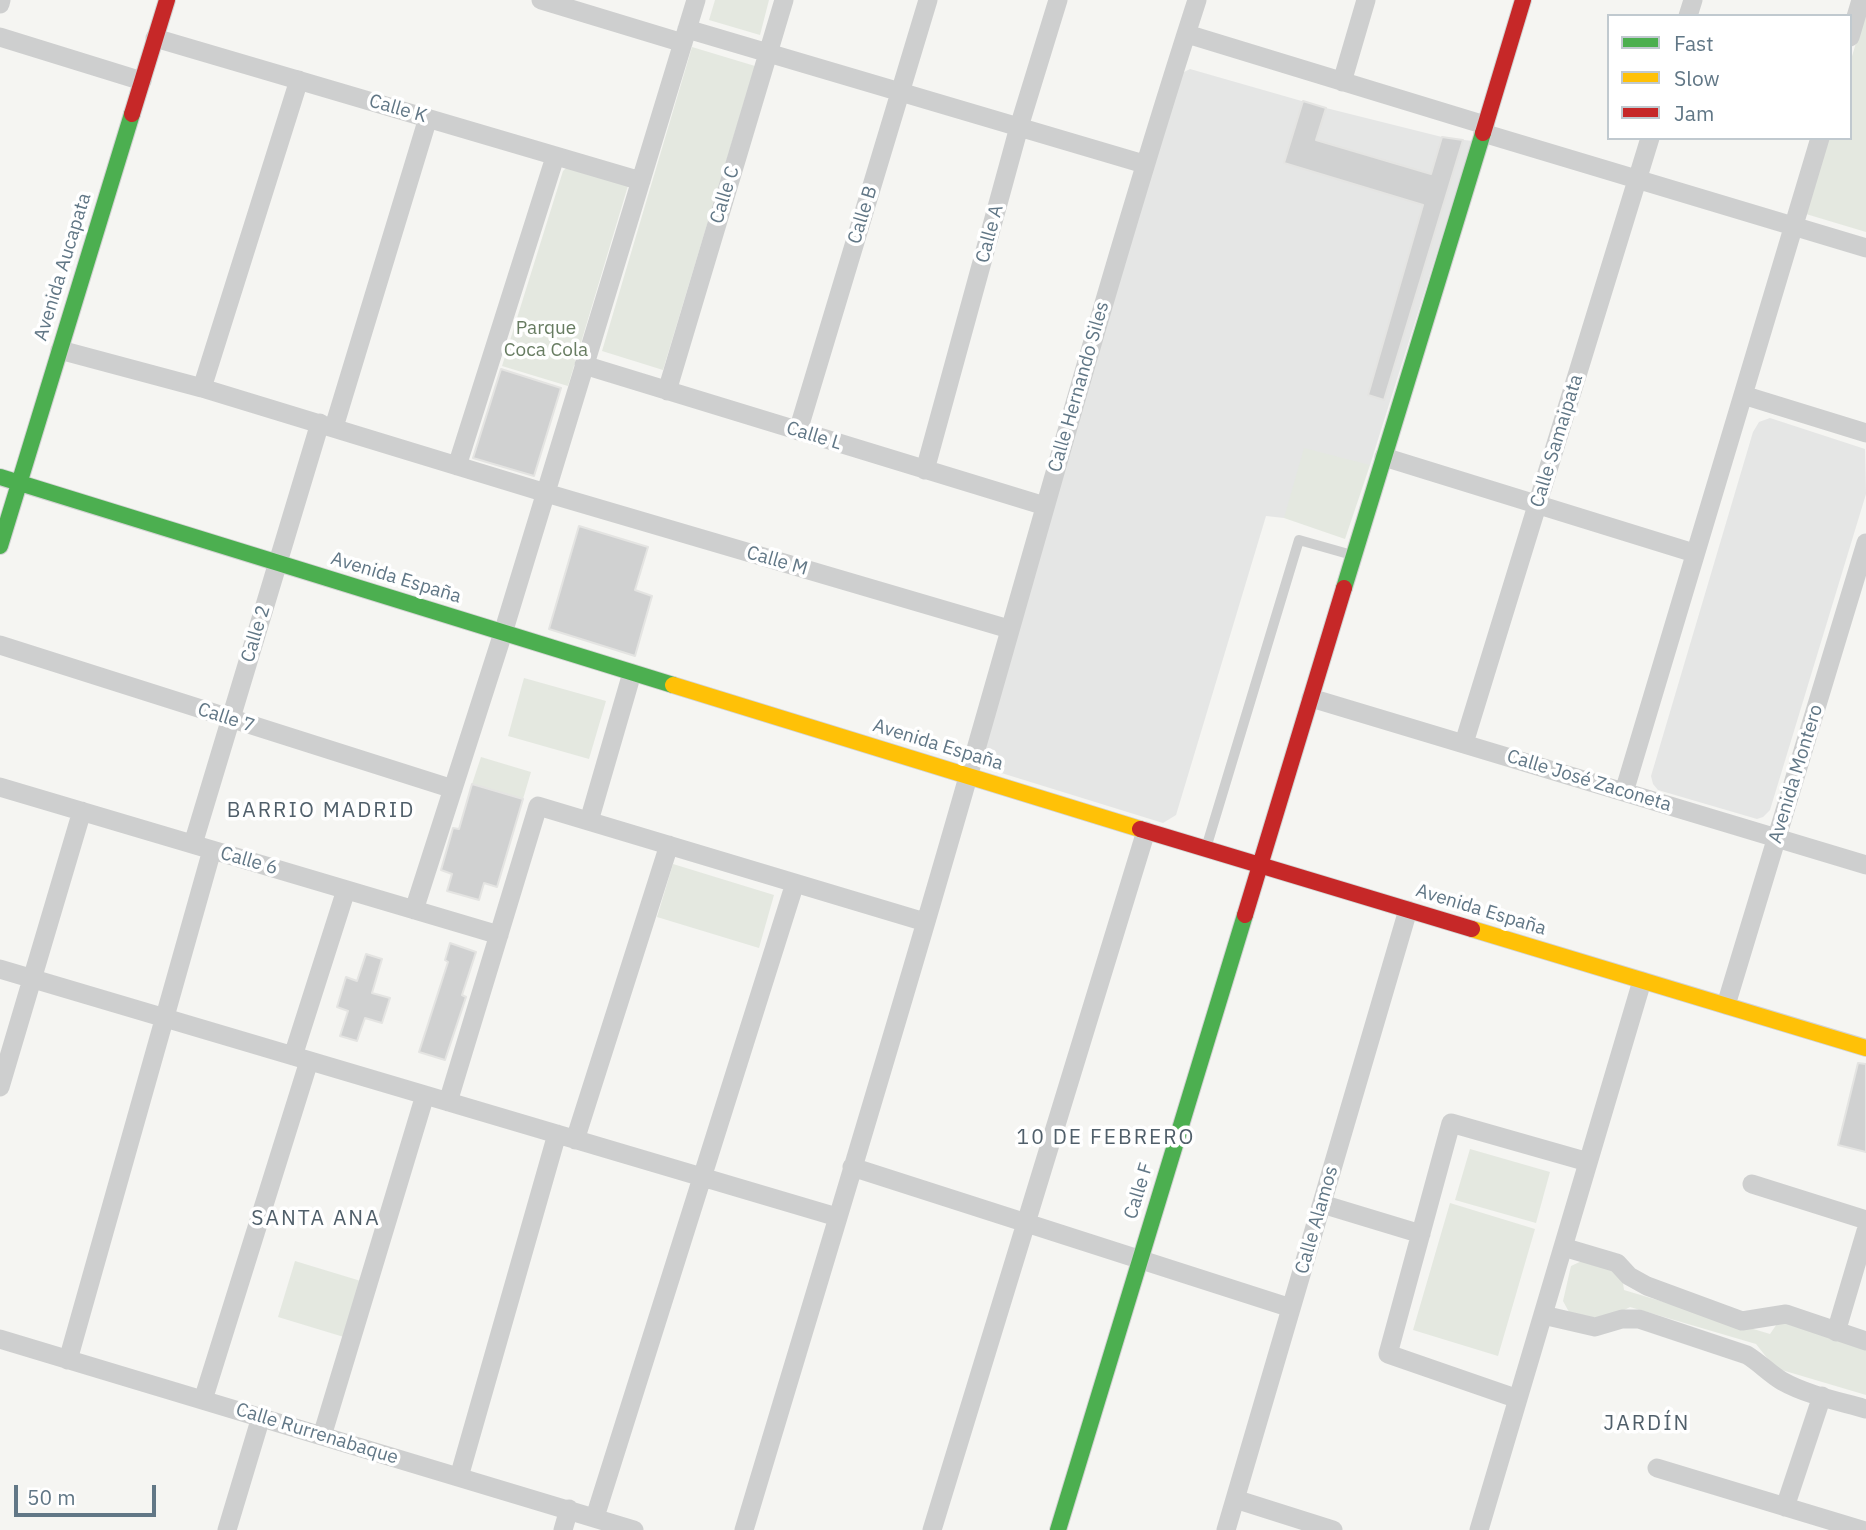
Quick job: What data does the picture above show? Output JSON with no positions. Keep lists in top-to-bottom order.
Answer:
{
  "streets": {
    "street": [
      "Calle K",
      "Calle C",
      "Calle B",
      "Calle A",
      "Avenida Aucapata",
      "Calle Hernando Siles",
      "Calle L",
      "Calle Samaipata",
      "Calle M",
      "Avenida España",
      "Calle 2",
      "Calle 7",
      "Avenida Montero",
      "Calle José Zaconeta",
      "Calle 6",
      "Calle F",
      "Calle Alamos",
      "Calle Rurrenabaque"
    ]
  },
  "crossings": [
    ["Calle K", "Avenida Aucapata"],
    ["Calle K", "Calle 2"],
    ["Calle C", "Calle L"],
    ["Calle B", "Calle L"],
    ["Calle A", "Calle L"],
    ["Avenida Aucapata", "Calle M"],
    ["Avenida Aucapata", "Avenida España"],
    ["Calle Hernando Siles", "Calle L"],
    ["Calle Hernando Siles", "Calle M"],
    ["Calle Hernando Siles", "Avenida España"],
    ["Calle Samaipata", "Calle José Zaconeta"],
    ["Calle M", "Calle 2"],
    ["Avenida España", "Calle 2"],
    ["Avenida España", "Avenida Montero"],
    ["Avenida España", "Calle F"],
    ["Avenida España", "Calle Alamos"],
    ["Calle 2", "Calle 7"],
    ["Calle 2", "Calle 6"],
    ["Calle 2", "Calle Rurrenabaque"],
    ["Avenida Montero", "Calle José Zaconeta"],
    ["Calle José Zaconeta", "Calle F"]
  ],
  "districts": [
    "BARRIO MADRID",
    "10 DE FEBRERO",
    "SANTA ANA",
    "JARDÍN"
  ],
  "parks": ["Parque Coca Cola"],
  "legend": ["Fast", "Slow", "Jam"],
  "scale_bar": "50 m"
}
